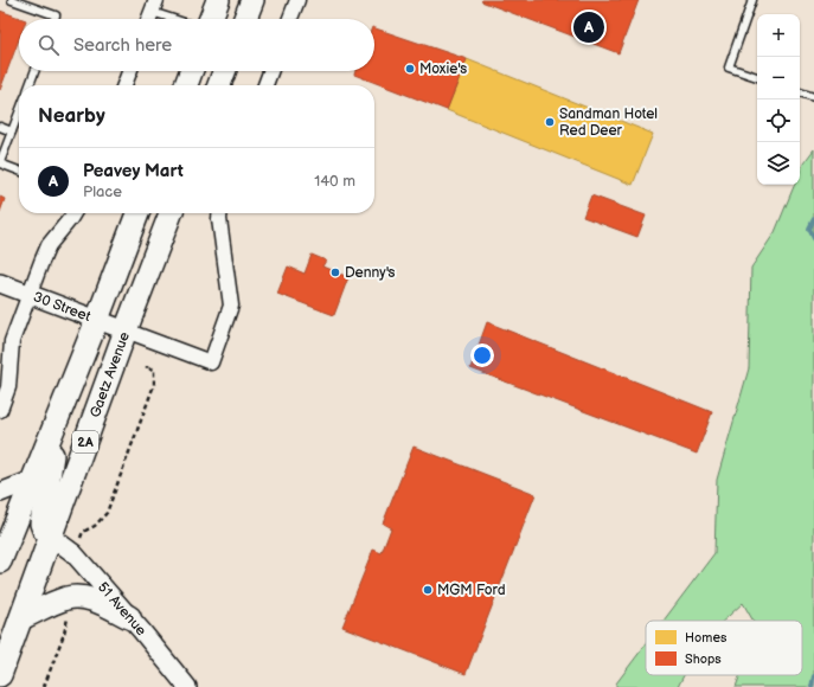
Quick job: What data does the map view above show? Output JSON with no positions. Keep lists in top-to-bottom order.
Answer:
{
  "streets": {
    "main road": ["Gaetz Avenue", "2A"],
    "street": ["30 Street", "51 Avenue"]
  },
  "crossings": [
    ["30 Street", "Gaetz Avenue"],
    ["30 Street", "2A"],
    ["Gaetz Avenue", "51 Avenue"]
  ],
  "places": [
    "Moxie's",
    "Sandman Hotel Red Deer",
    "Denny's",
    "MGM Ford"
  ],
  "legend": ["Homes", "Shops"],
  "page": {
    "pins": "A",
    "map_buttons": ["+", "−"],
    "search": "Search here",
    "heading": "Nearby",
    "list": [
      {
        "mark": "A",
        "name": "Peavey Mart",
        "note": "Place",
        "value": "140 m"
      }
    ]
  }
}
